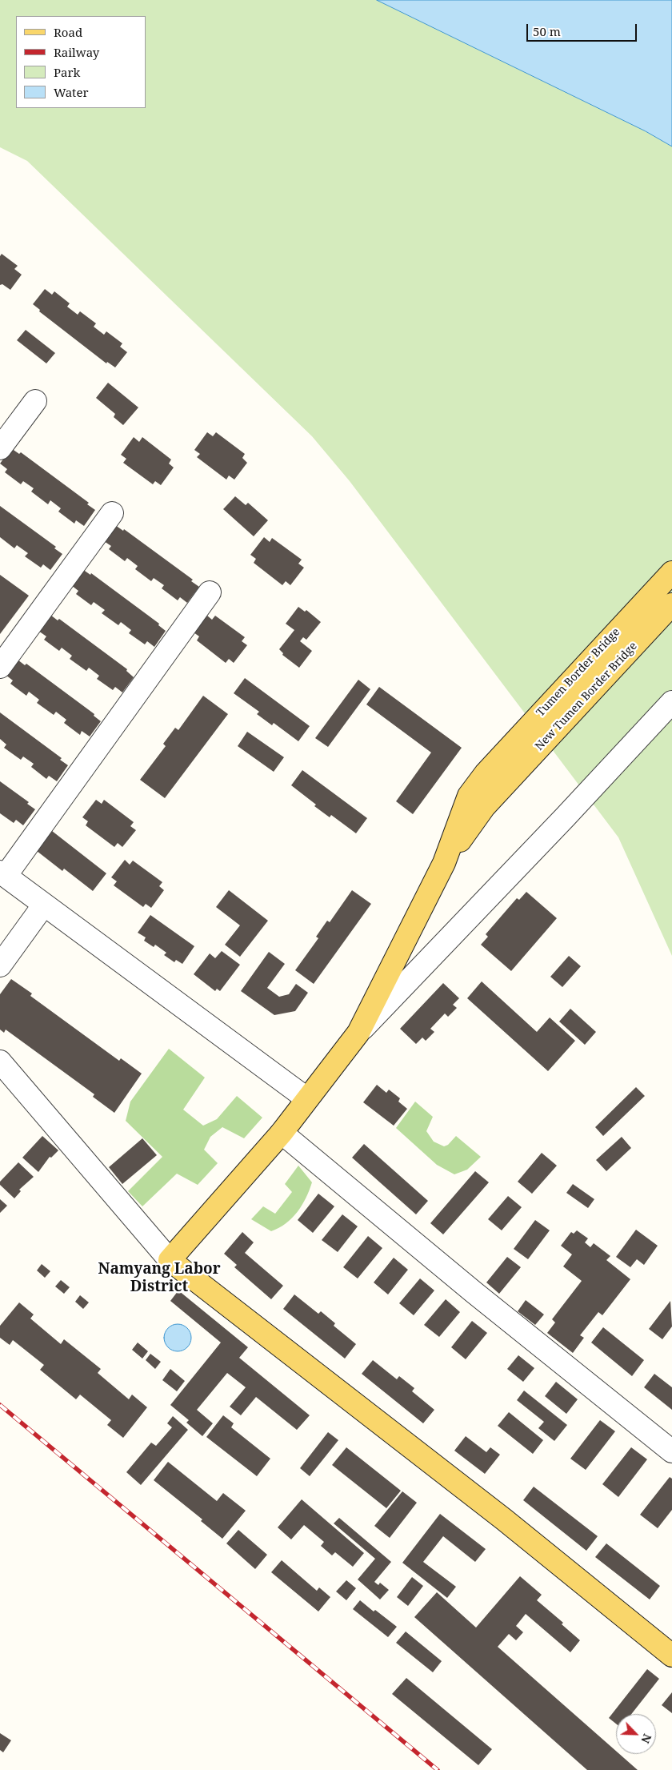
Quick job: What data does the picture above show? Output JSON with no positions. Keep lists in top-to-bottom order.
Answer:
{
  "streets": {
    "main road": ["Tumen Border Bridge", "New Tumen Border Bridge"]
  },
  "crossings": [
    ["Tumen Border Bridge", "New Tumen Border Bridge"]
  ],
  "districts": ["Namyang Labor District"],
  "legend": [
    "Road",
    "Railway",
    "Park",
    "Water"
  ],
  "scale_bar": "50 m",
  "north": "bottom right"
}
